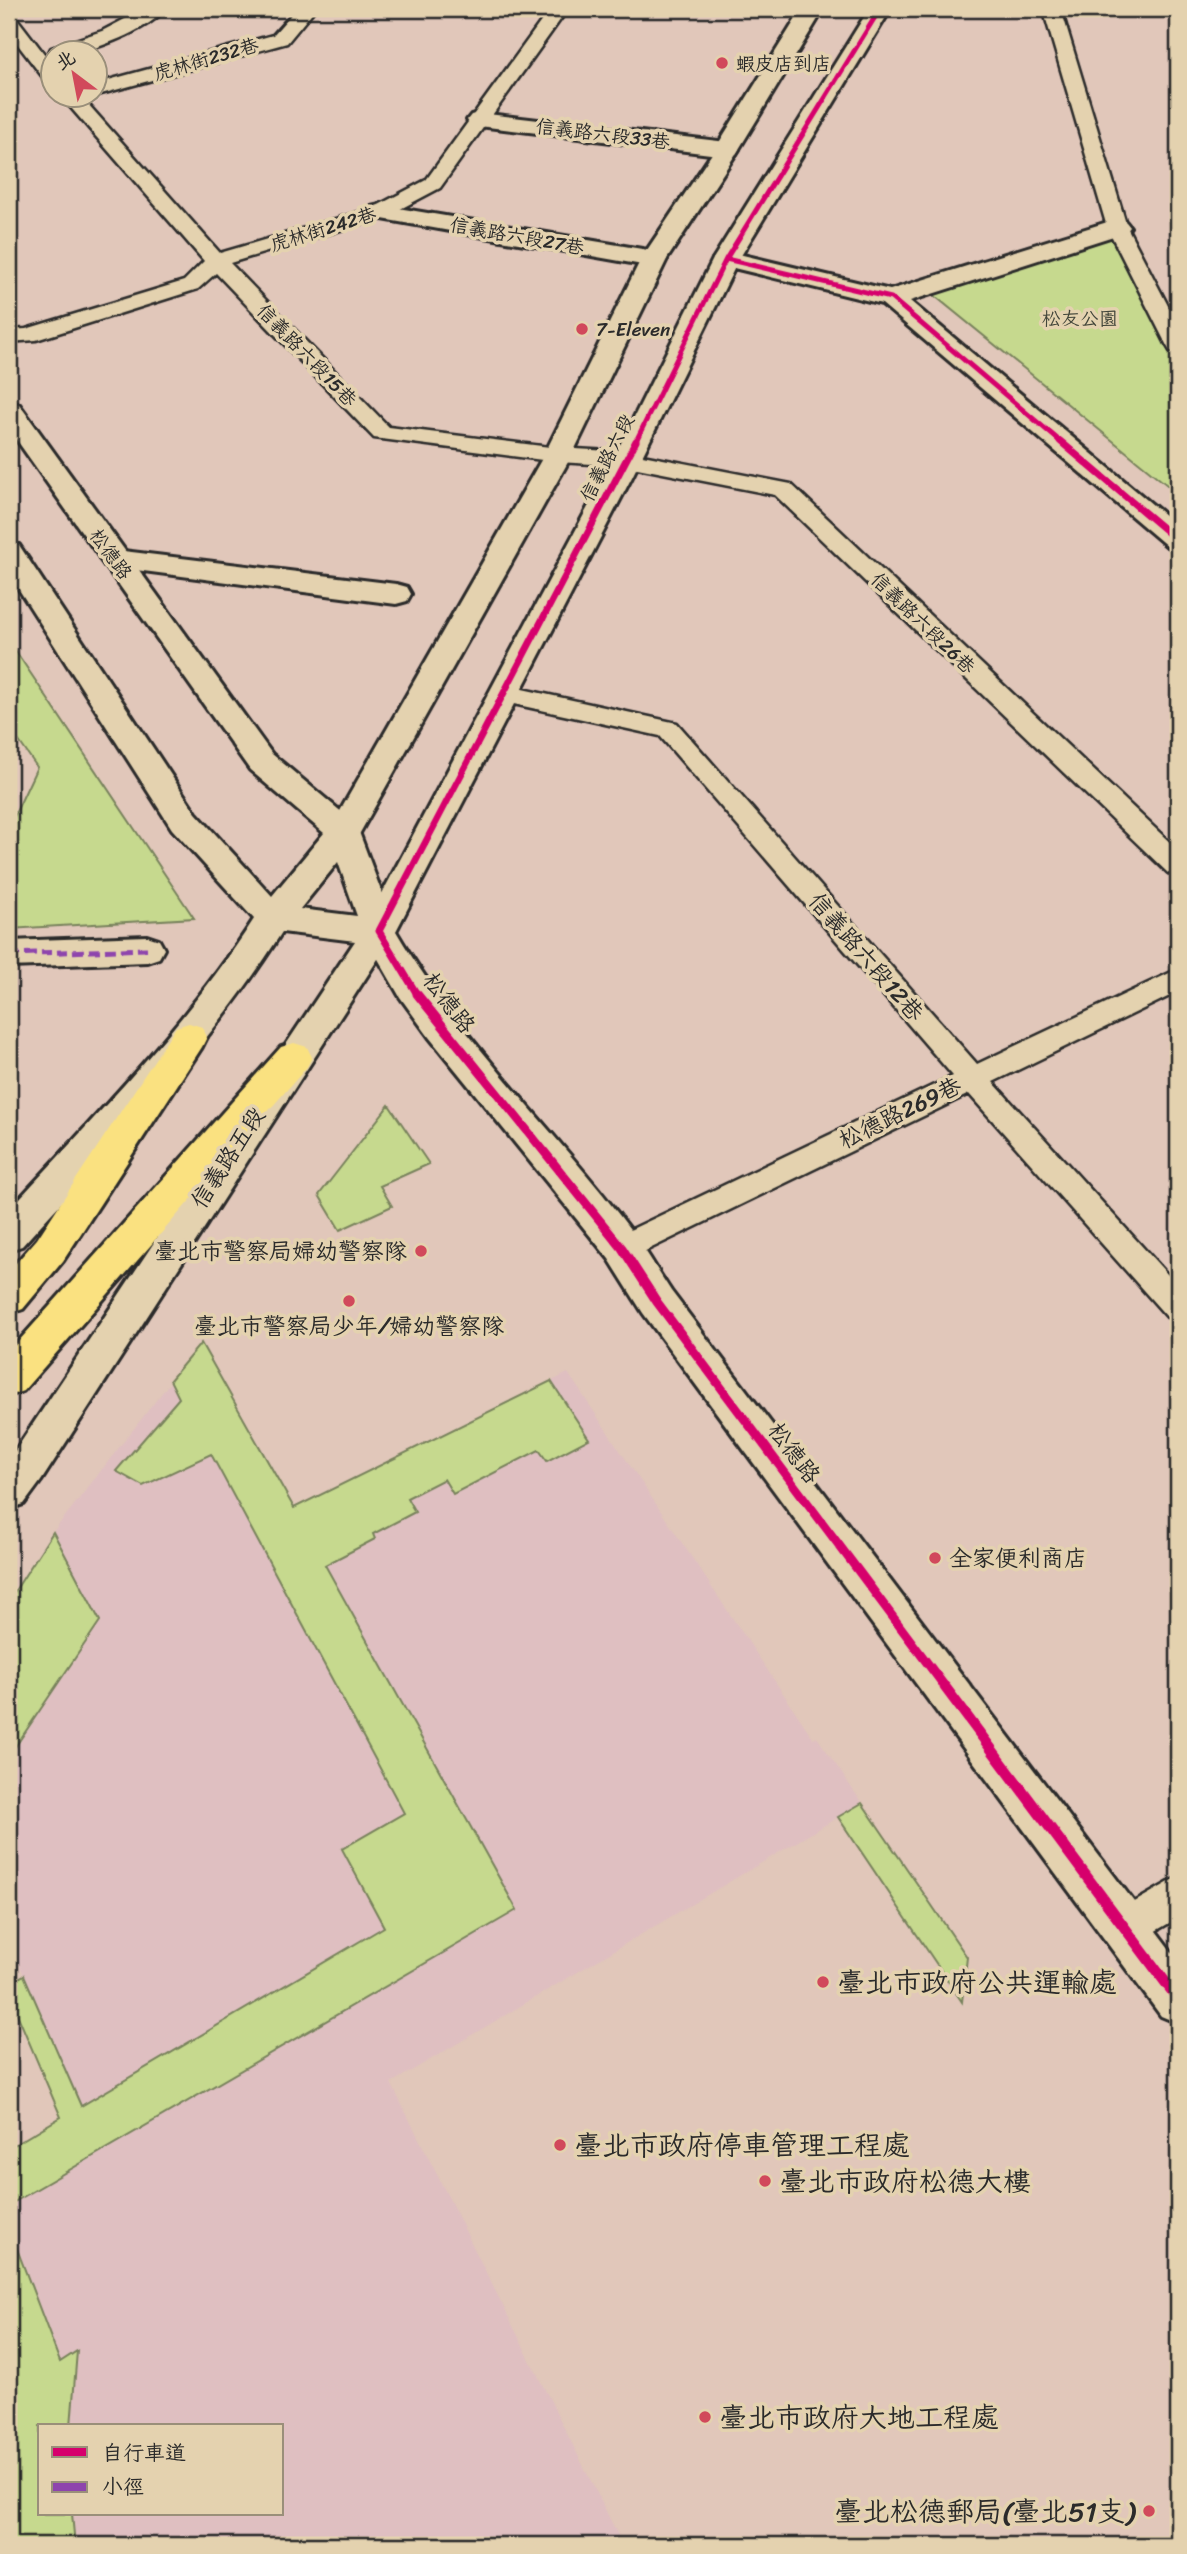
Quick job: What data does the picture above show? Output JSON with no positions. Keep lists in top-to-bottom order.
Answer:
{
  "streets": {
    "street": [
      "信義路六段33巷",
      "信義路六段27巷",
      "信義路六段",
      "松德路",
      "信義路五段"
    ],
    "lane": [
      "虎林街232巷",
      "虎林街242巷",
      "信義路六段15巷",
      "信義路六段26巷",
      "信義路六段12巷",
      "松德路269巷"
    ]
  },
  "crossings": [
    ["信義路六段33巷", "虎林街242巷"],
    ["信義路六段33巷", "信義路六段"],
    ["虎林街242巷", "信義路六段27巷"],
    ["虎林街242巷", "信義路六段15巷"],
    ["信義路六段27巷", "信義路六段"],
    ["信義路六段15巷", "信義路六段"],
    ["信義路六段15巷", "信義路六段26巷"],
    ["信義路六段", "松德路"],
    ["信義路六段", "信義路六段26巷"],
    ["信義路六段", "信義路六段12巷"],
    ["信義路六段", "信義路五段"],
    ["松德路", "松德路269巷"],
    ["松德路", "信義路五段"],
    ["信義路六段12巷", "松德路269巷"]
  ],
  "parks": ["松友公園"],
  "places": [
    "蝦皮店到店",
    "7-Eleven",
    "臺北市警察局婦幼警察隊",
    "臺北市警察局少年/婦幼警察隊",
    "全家便利商店",
    "臺北市政府公共運輸處",
    "臺北市政府停車管理工程處",
    "臺北市政府松德大樓",
    "臺北市政府大地工程處",
    "臺北松德郵局(臺北51支)"
  ],
  "legend": ["自行車道", "小徑"],
  "north": "top left"
}
